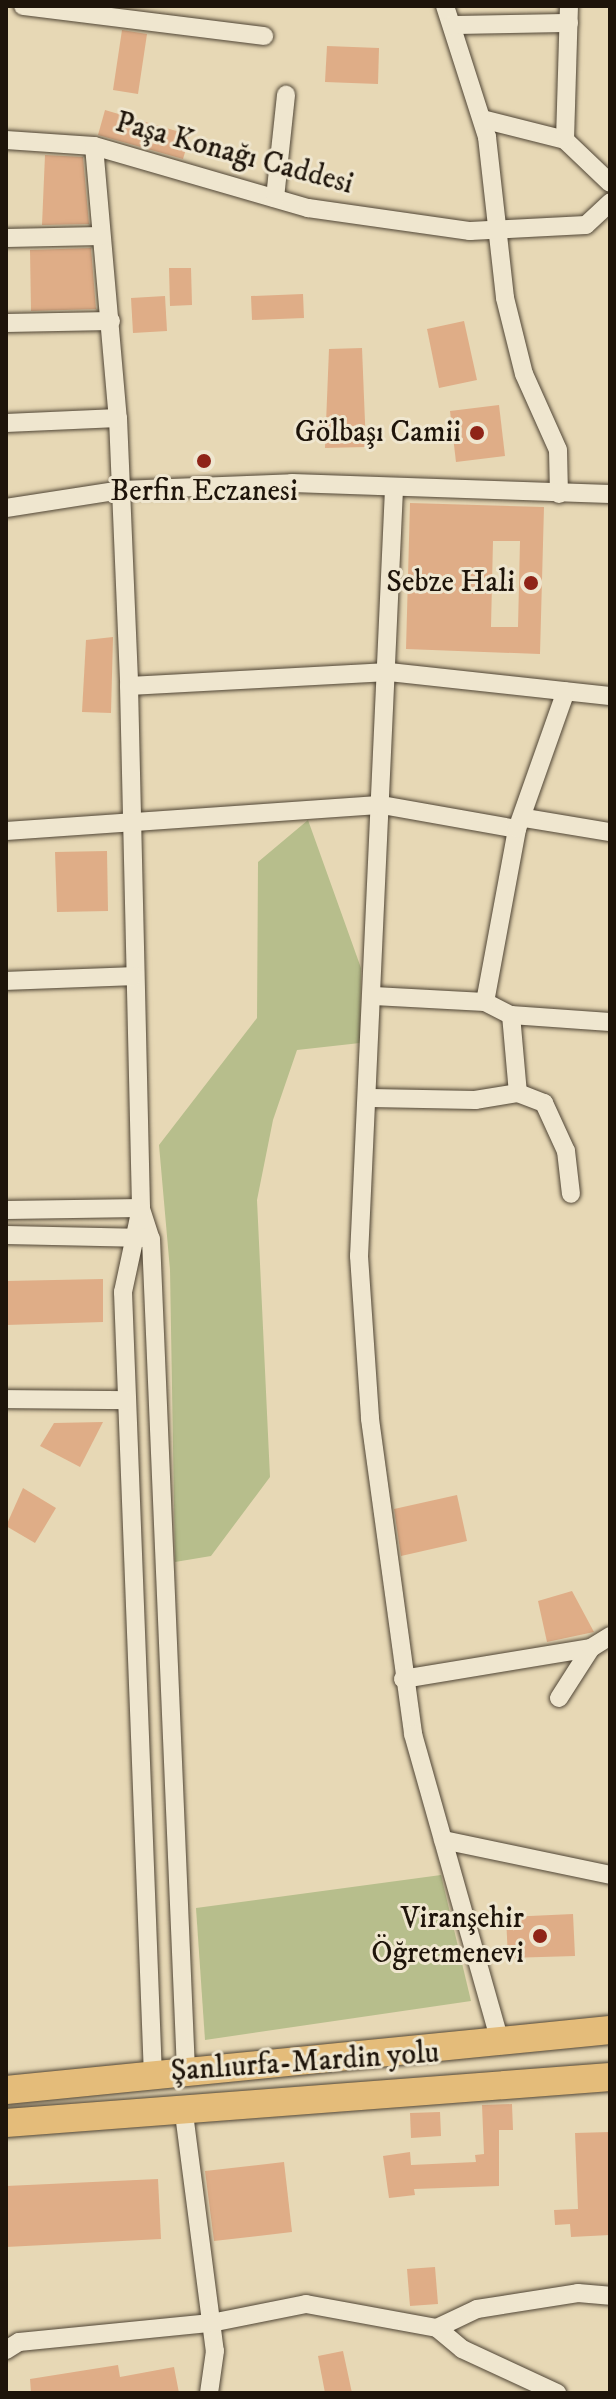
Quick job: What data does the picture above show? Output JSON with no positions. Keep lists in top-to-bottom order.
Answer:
{
  "streets": {
    "highway": ["Şanlıurfa-Mardin yolu"],
    "street": ["Paşa Konağı Caddesi"]
  },
  "places": [
    "Gölbaşı Camii",
    "Berfin Eczanesi",
    "Sebze Hali",
    "Viranşehir Öğretmenevi"
  ]
}
